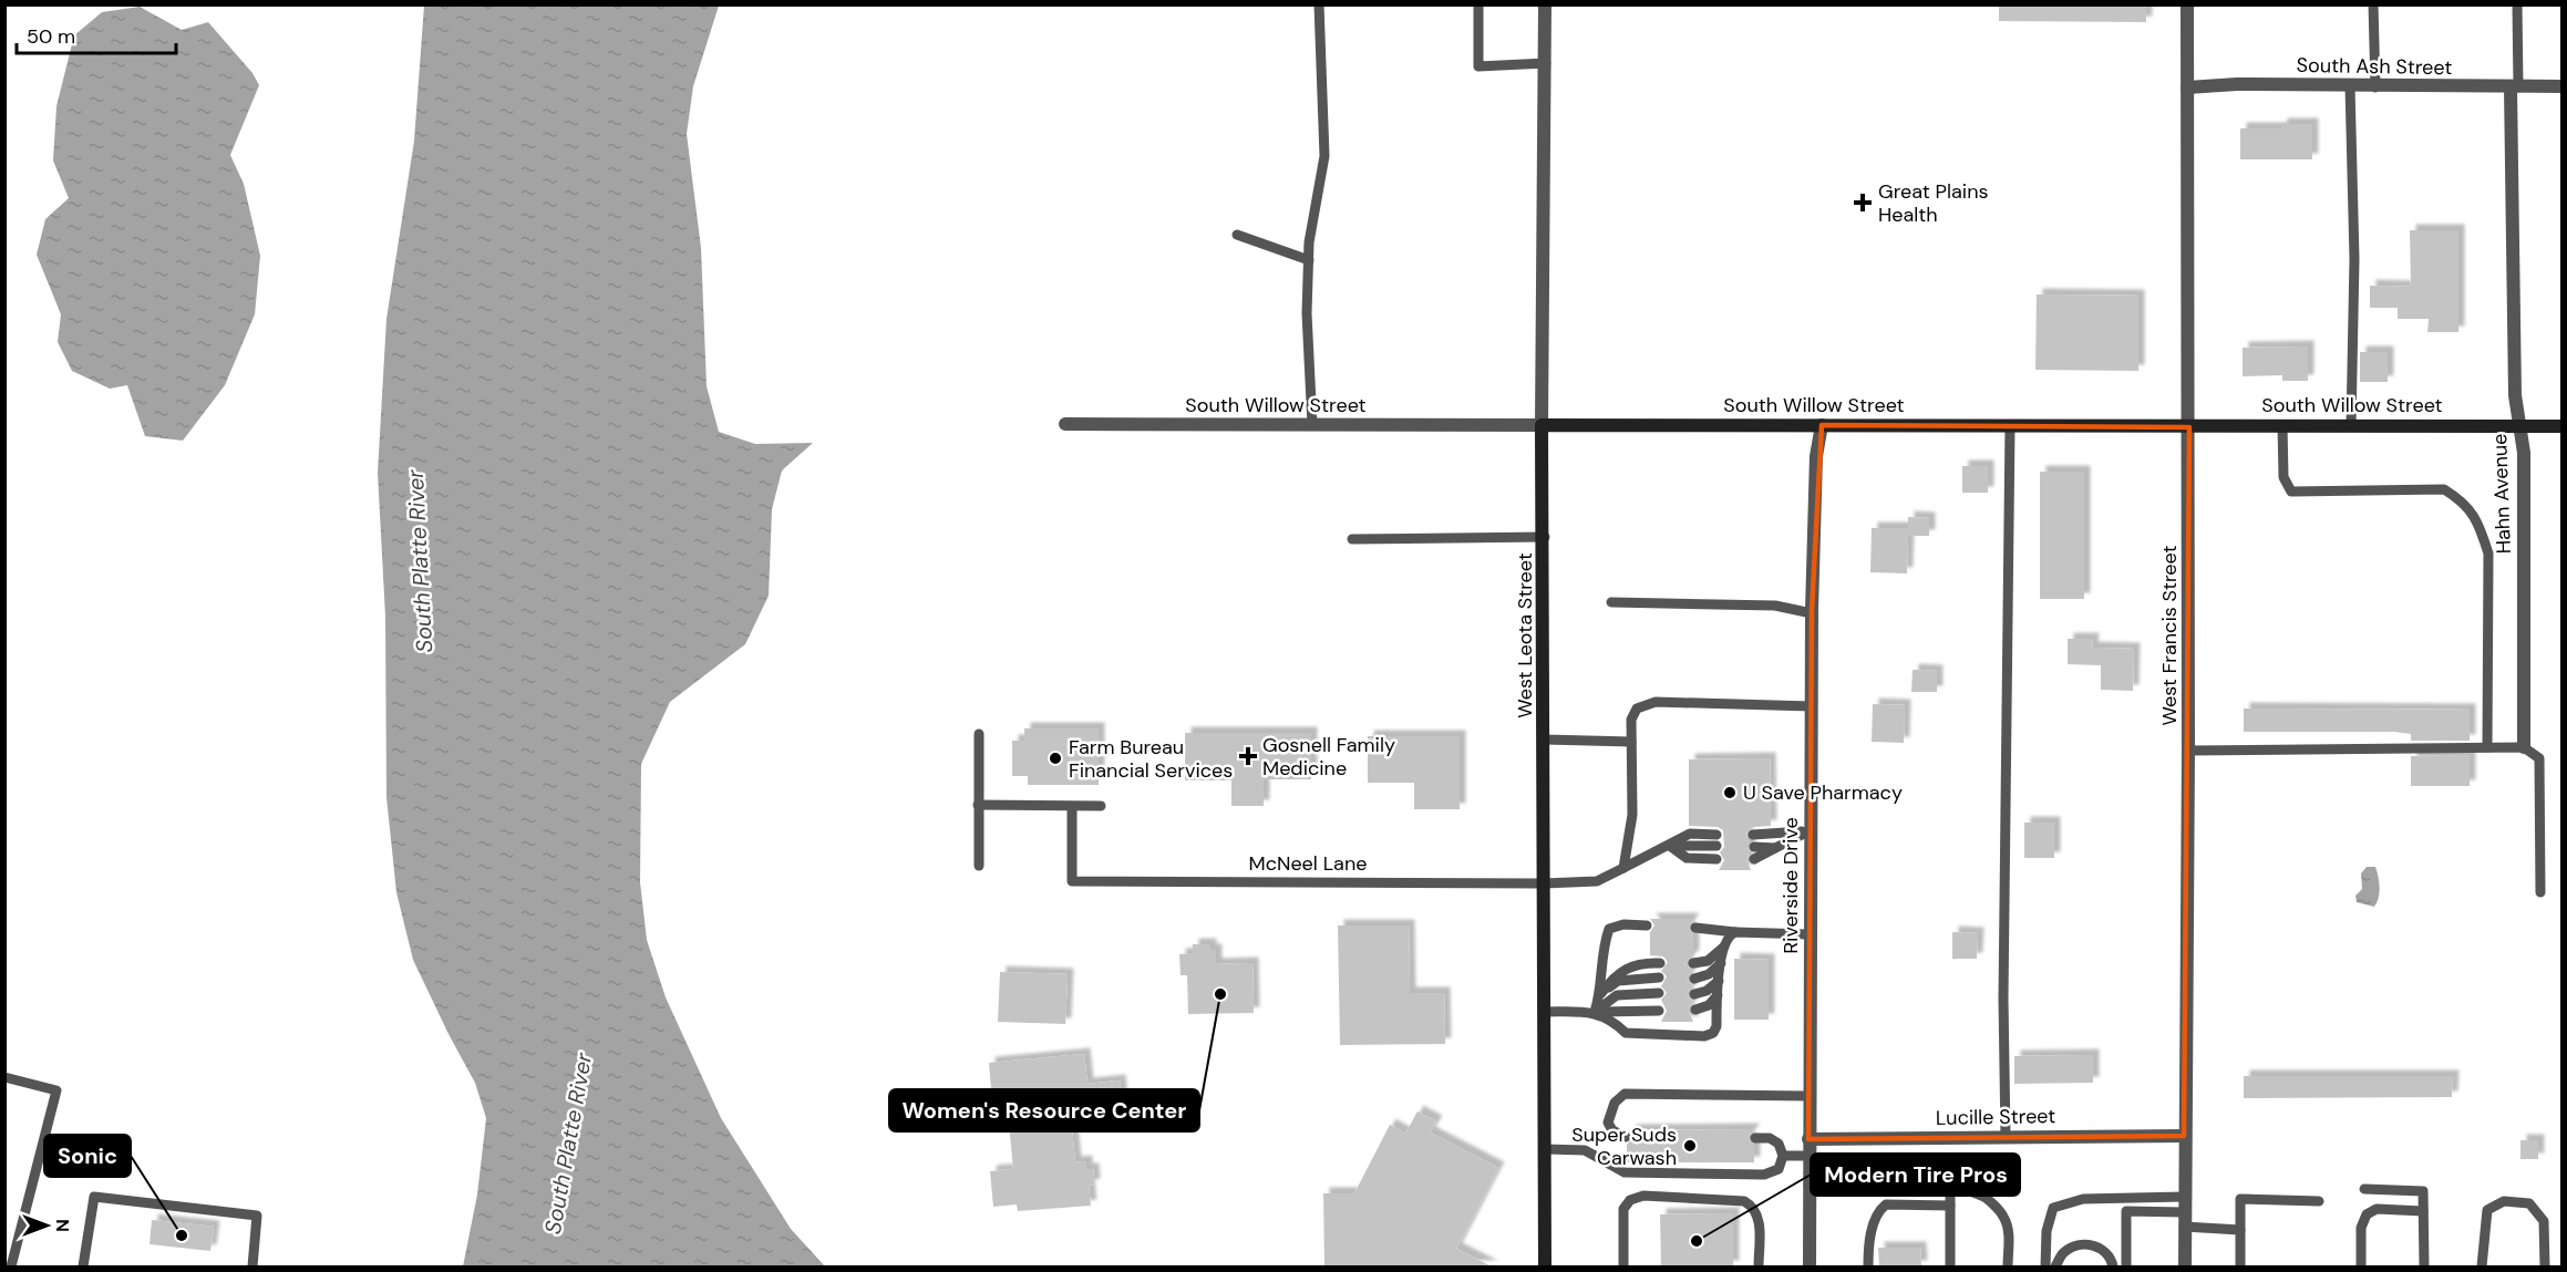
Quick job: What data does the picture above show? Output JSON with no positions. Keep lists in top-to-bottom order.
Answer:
{
  "streets": {
    "main road": ["South Willow Street", "West Leota Street"],
    "street": [
      "South Ash Street",
      "Hahn Avenue",
      "West Francis Street",
      "Riverside Drive",
      "Lucille Street"
    ],
    "lane": ["McNeel Lane"]
  },
  "crossings": [
    ["South Ash Street", "Hahn Avenue"],
    ["South Ash Street", "West Francis Street"],
    ["South Willow Street", "Hahn Avenue"],
    ["South Willow Street", "West Leota Street"],
    ["South Willow Street", "West Francis Street"],
    ["South Willow Street", "Riverside Drive"],
    ["West Leota Street", "McNeel Lane"],
    ["West Francis Street", "Lucille Street"],
    ["Riverside Drive", "Lucille Street"]
  ],
  "water": ["South Platte River"],
  "places": {
    "health": ["Great Plains Health", "Gosnell Family Medicine"],
    "other": [
      "Farm Bureau Financial Services",
      "U Save Pharmacy",
      "Women's Resource Center",
      "Super Suds Carwash",
      "Sonic",
      "Modern Tire Pros"
    ]
  },
  "scale_bar": "50 m",
  "north": "right"
}
